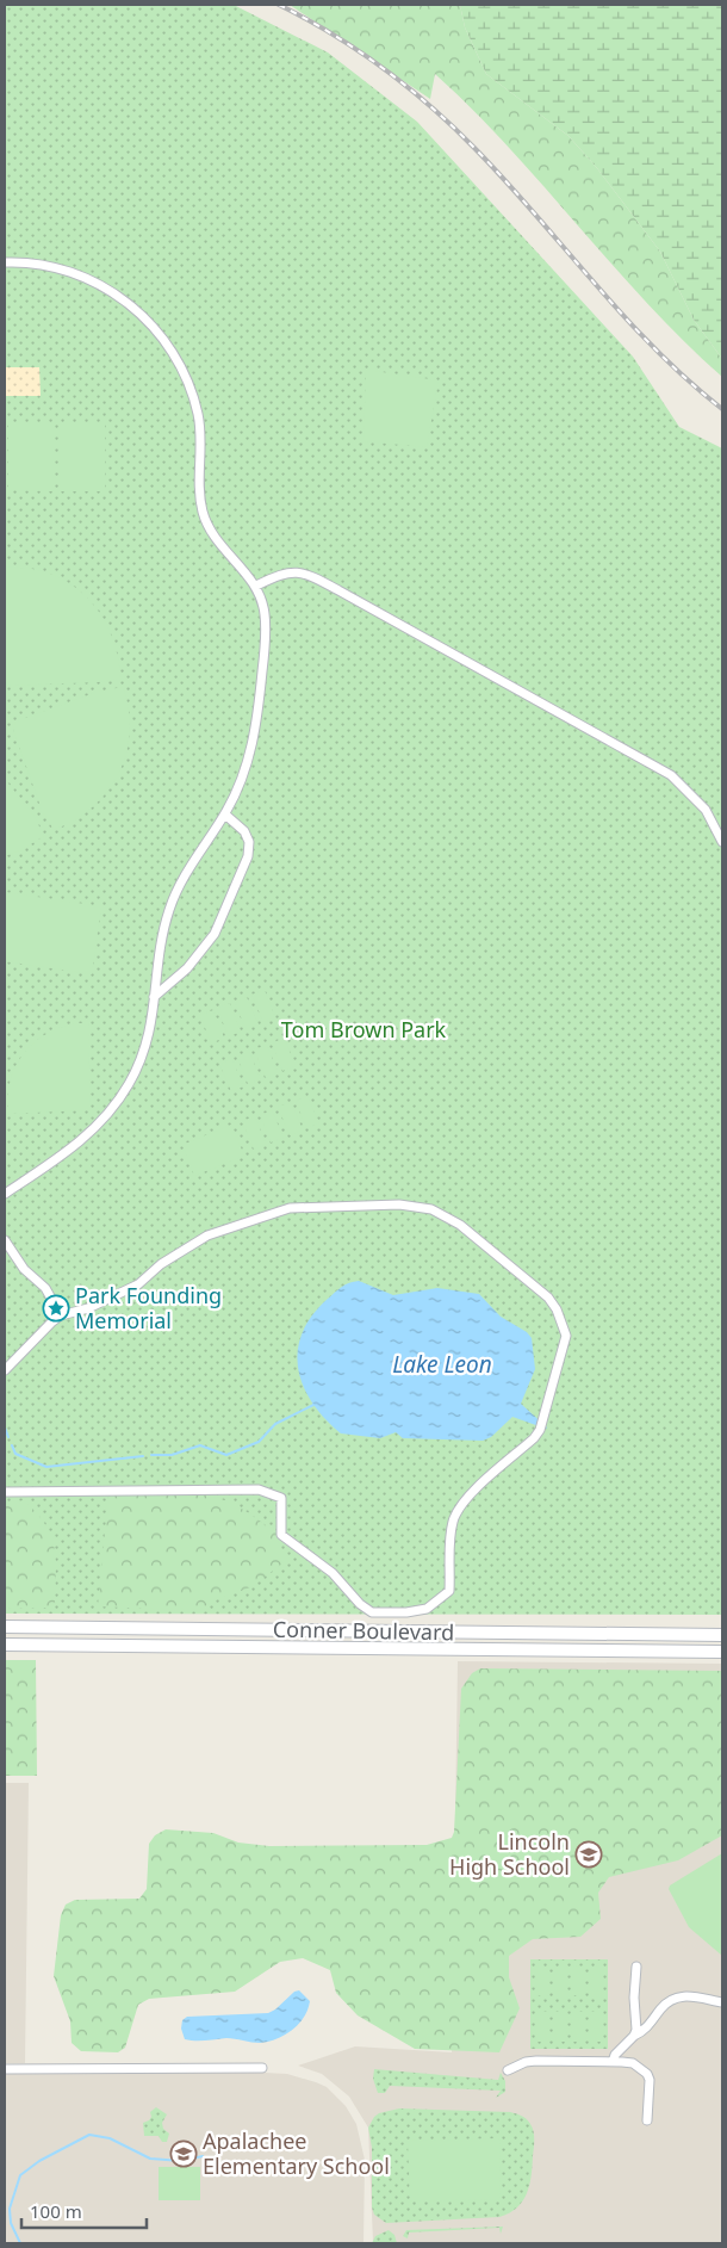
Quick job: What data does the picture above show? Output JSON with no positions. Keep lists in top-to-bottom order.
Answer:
{
  "streets": {
    "main road": ["Conner Boulevard"]
  },
  "water": ["Lake Leon"],
  "parks": ["Tom Brown Park"],
  "places": {
    "place": ["Park Founding Memorial"],
    "school or university": ["Lincoln High School", "Apalachee Elementary School"]
  },
  "scale_bar": "100 m"
}
